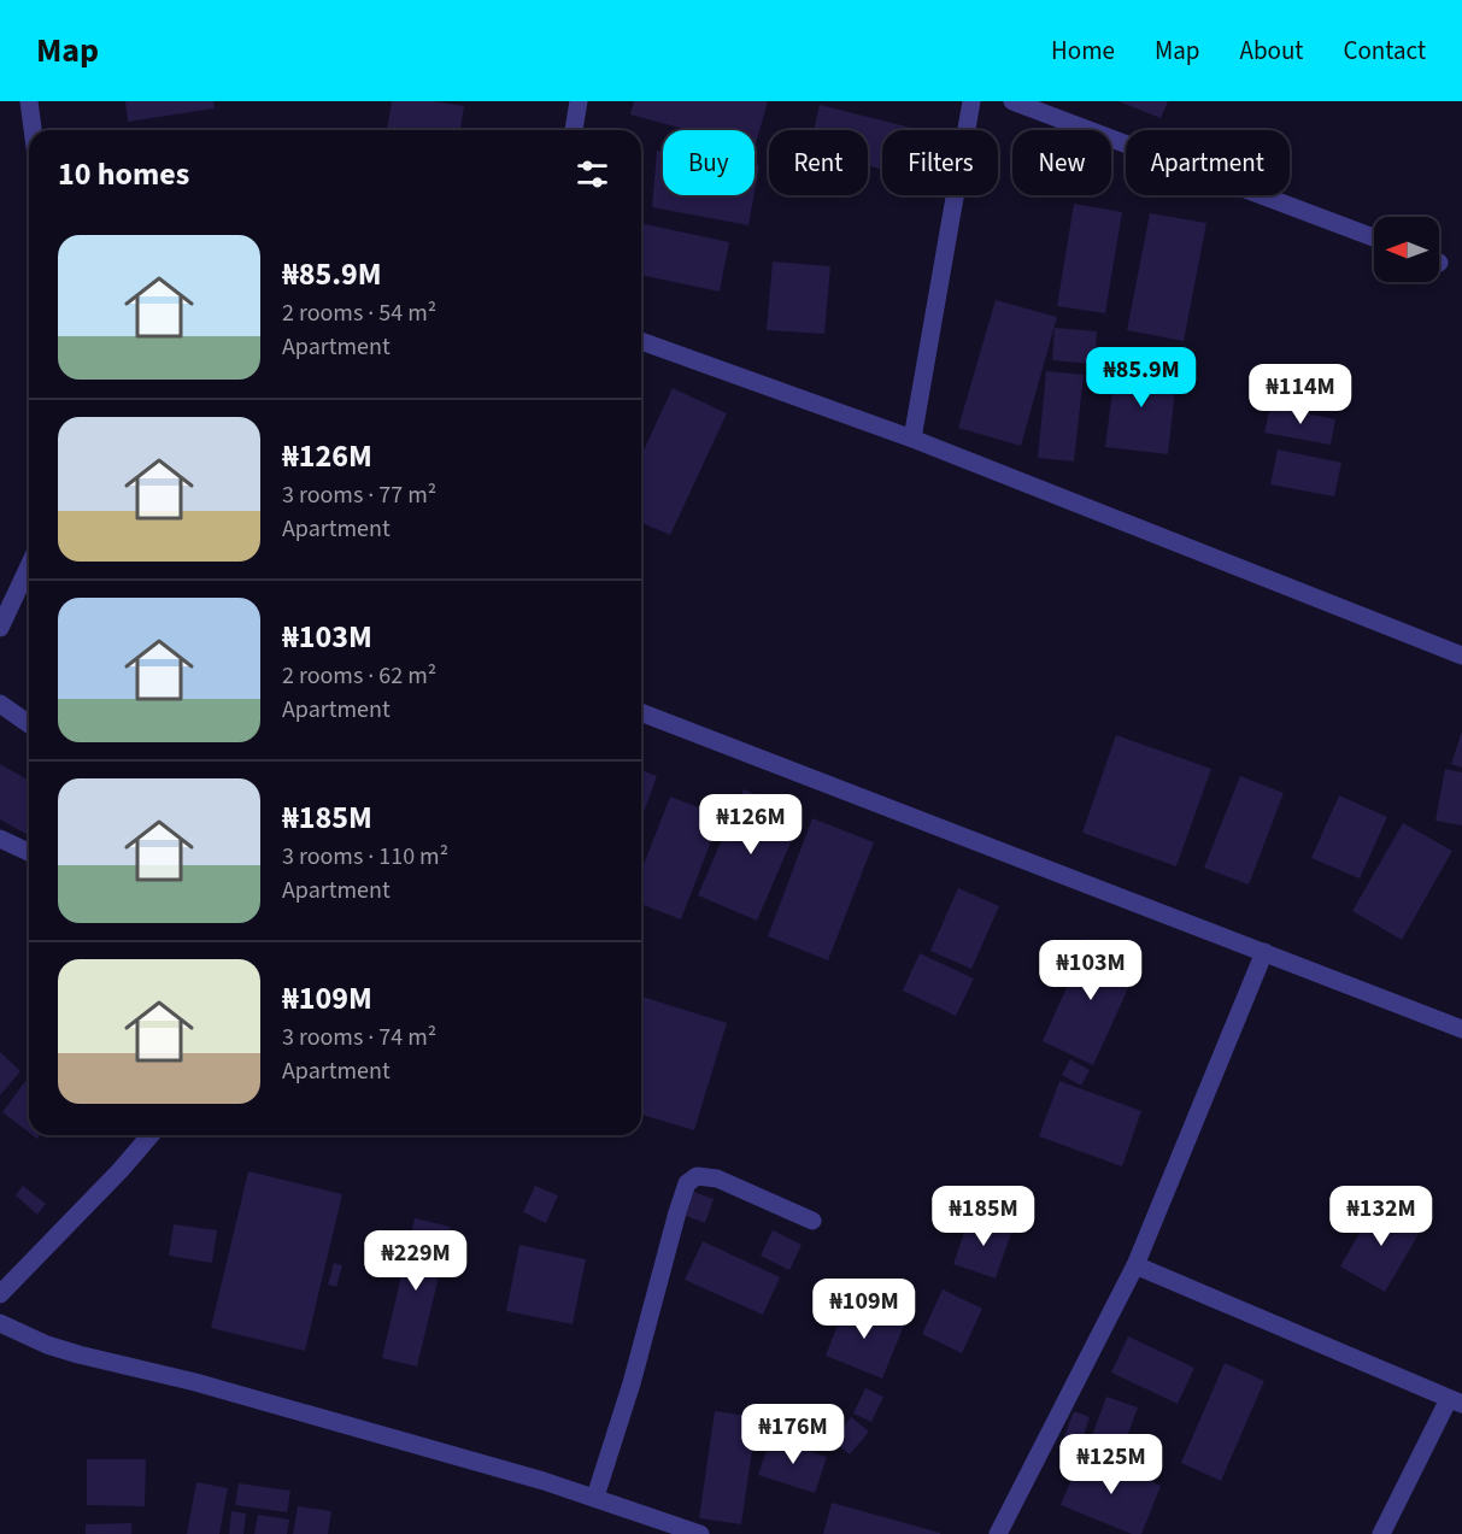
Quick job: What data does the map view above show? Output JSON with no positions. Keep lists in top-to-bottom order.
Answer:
{
  "north": "left",
  "page": {
    "header": "Map",
    "nav": [
      "Home",
      "Map",
      "About",
      "Contact"
    ],
    "chip": [
      "Buy",
      "Rent",
      "Filters",
      "New",
      "Apartment"
    ],
    "heading": "10 homes",
    "list": [
      {
        "name": "₦85.9M",
        "note": "2 rooms · 54 m² · Apartment"
      },
      {
        "name": "₦126M",
        "note": "3 rooms · 77 m² · Apartment"
      },
      {
        "name": "₦103M",
        "note": "2 rooms · 62 m² · Apartment"
      },
      {
        "name": "₦185M",
        "note": "3 rooms · 110 m² · Apartment"
      },
      {
        "name": "₦109M",
        "note": "3 rooms · 74 m² · Apartment"
      }
    ],
    "price": [
      "₦85.9M",
      "₦114M",
      "₦126M",
      "₦103M",
      "₦185M",
      "₦132M",
      "₦229M",
      "₦109M",
      "₦176M",
      "₦125M"
    ]
  }
}
